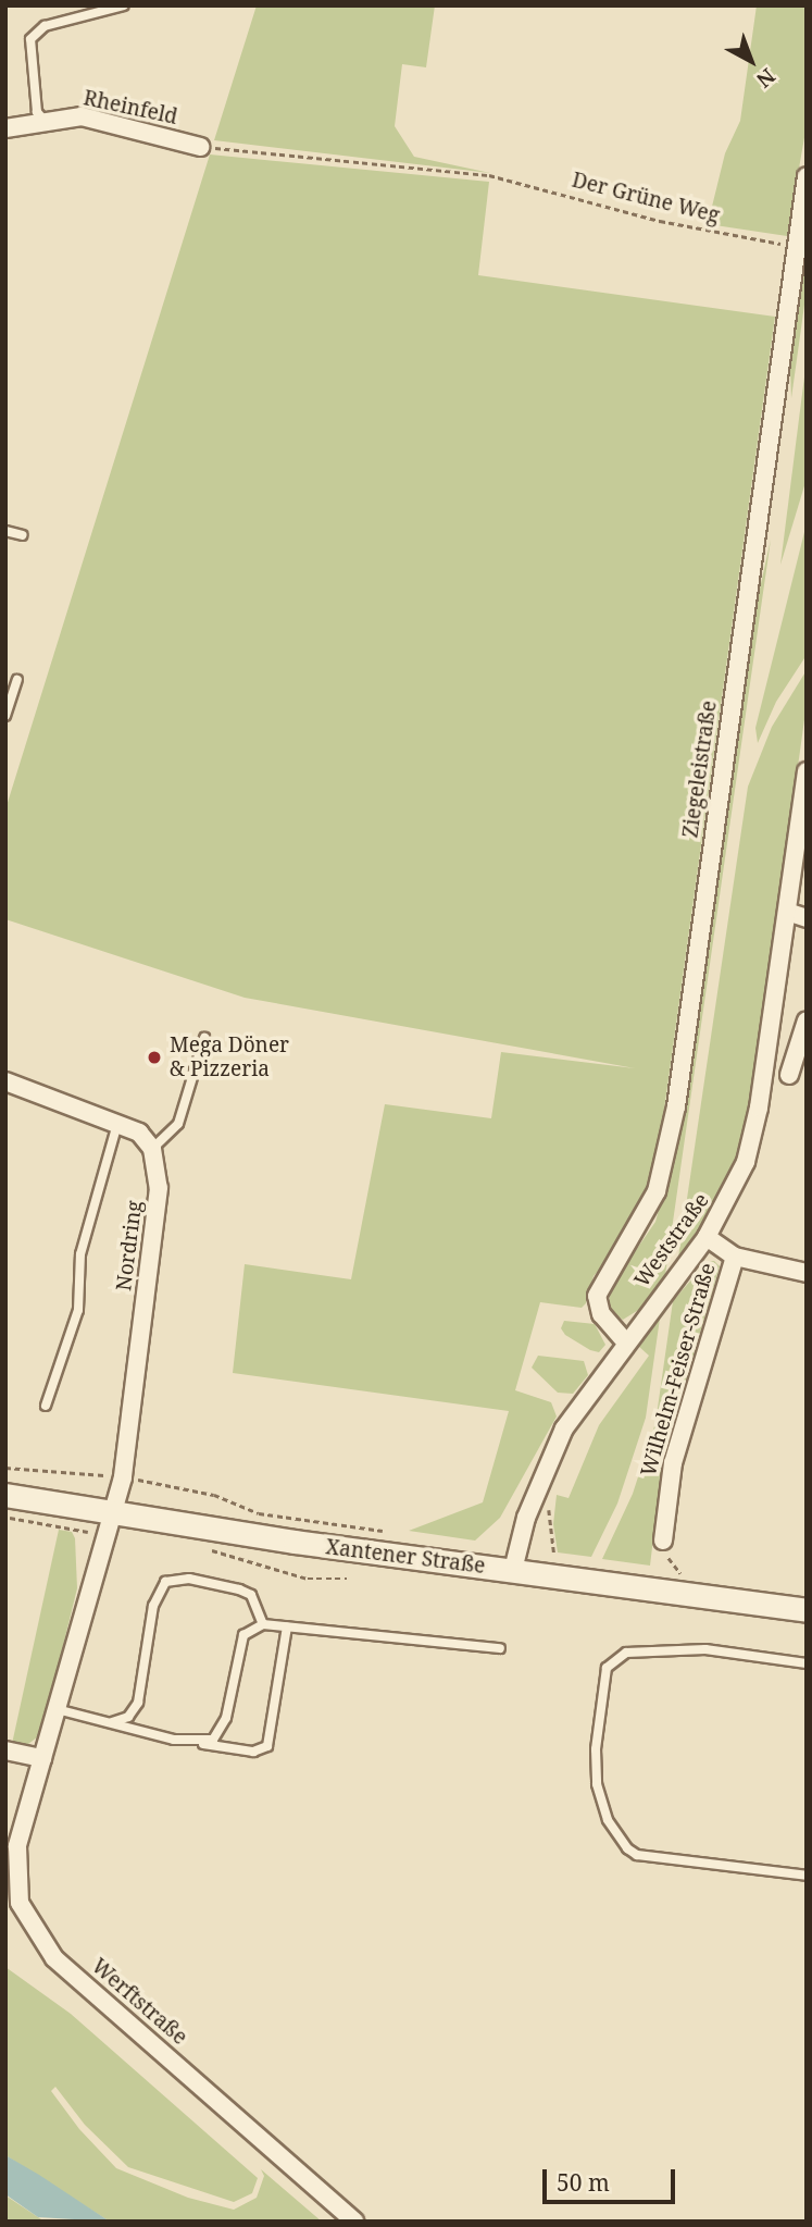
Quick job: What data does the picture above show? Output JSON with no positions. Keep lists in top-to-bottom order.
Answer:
{
  "streets": {
    "main road": ["Xantener Straße"],
    "street": [
      "Rheinfeld",
      "Ziegeleistraße",
      "Weststraße",
      "Nordring",
      "Wilhelm-Feiser-Straße",
      "Werftstraße"
    ],
    "path": ["Der Grüne Weg"]
  },
  "crossings": [
    ["Rheinfeld", "Der Grüne Weg"],
    ["Der Grüne Weg", "Ziegeleistraße"],
    ["Ziegeleistraße", "Weststraße"],
    ["Weststraße", "Xantener Straße"],
    ["Nordring", "Xantener Straße"],
    ["Nordring", "Werftstraße"],
    ["Xantener Straße", "Werftstraße"]
  ],
  "places": ["Mega Döner & Pizzeria"],
  "scale_bar": "50 m",
  "north": "bottom right"
}
